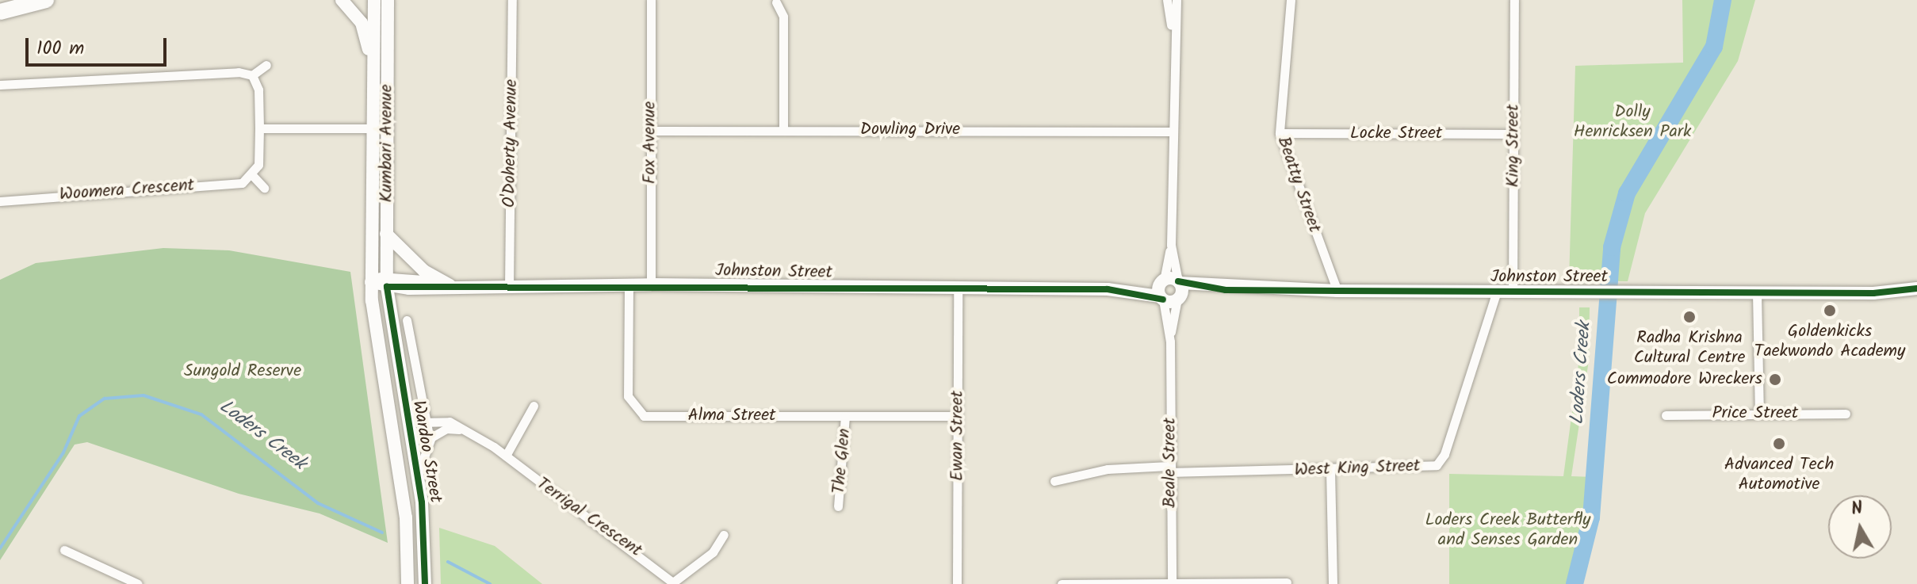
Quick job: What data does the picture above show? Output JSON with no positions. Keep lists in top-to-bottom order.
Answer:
{
  "streets": {
    "street": [
      "Dowling Drive",
      "Locke Street",
      "Fox Avenue",
      "Kumbari Avenue",
      "O'Doherty Avenue",
      "King Street",
      "Beatty Street",
      "Woomera Crescent",
      "Johnston Street",
      "Price Street",
      "Alma Street",
      "Ewan Street",
      "Wardoo Street",
      "The Glen",
      "Beale Street",
      "West King Street",
      "Terrigal Crescent"
    ]
  },
  "crossings": [
    ["Dowling Drive", "Fox Avenue"],
    ["Dowling Drive", "Beale Street"],
    ["Locke Street", "King Street"],
    ["Locke Street", "Beatty Street"],
    ["Fox Avenue", "Johnston Street"],
    ["Kumbari Avenue", "Johnston Street"],
    ["Kumbari Avenue", "Wardoo Street"],
    ["O'Doherty Avenue", "Johnston Street"],
    ["King Street", "Johnston Street"],
    ["Beatty Street", "Johnston Street"],
    ["Johnston Street", "Alma Street"],
    ["Johnston Street", "Ewan Street"],
    ["Johnston Street", "Wardoo Street"],
    ["Johnston Street", "Beale Street"],
    ["Johnston Street", "West King Street"],
    ["Alma Street", "Ewan Street"],
    ["Alma Street", "The Glen"],
    ["Wardoo Street", "Terrigal Crescent"],
    ["Beale Street", "West King Street"]
  ],
  "water": ["Loders Creek"],
  "parks": ["Dolly Henricksen Park", "Sungold Reserve", "Loders Creek Butterfly and Senses Garden"],
  "places": [
    "Goldenkicks Taekwondo Academy",
    "Radha Krishna Cultural Centre",
    "Commodore Wreckers",
    "Advanced Tech Automotive"
  ],
  "scale_bar": "100 m",
  "north": "top"
}
